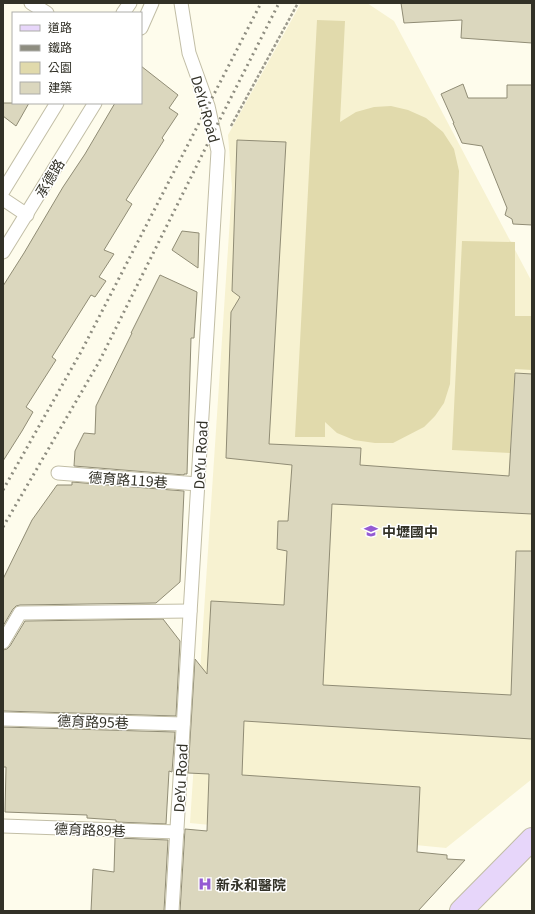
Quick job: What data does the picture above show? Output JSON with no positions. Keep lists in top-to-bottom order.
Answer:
{
  "streets": {
    "lane": [
      "DeYu Road",
      "承德路",
      "德育路119巷",
      "德育路95巷",
      "德育路89巷"
    ]
  },
  "crossings": [
    ["DeYu Road", "德育路119巷"],
    ["DeYu Road", "德育路95巷"],
    ["DeYu Road", "德育路89巷"]
  ],
  "places": {
    "school or university": ["中壢國中"],
    "hospital": ["新永和醫院"]
  },
  "legend": [
    "道路",
    "鐵路",
    "公園",
    "建築"
  ]
}
